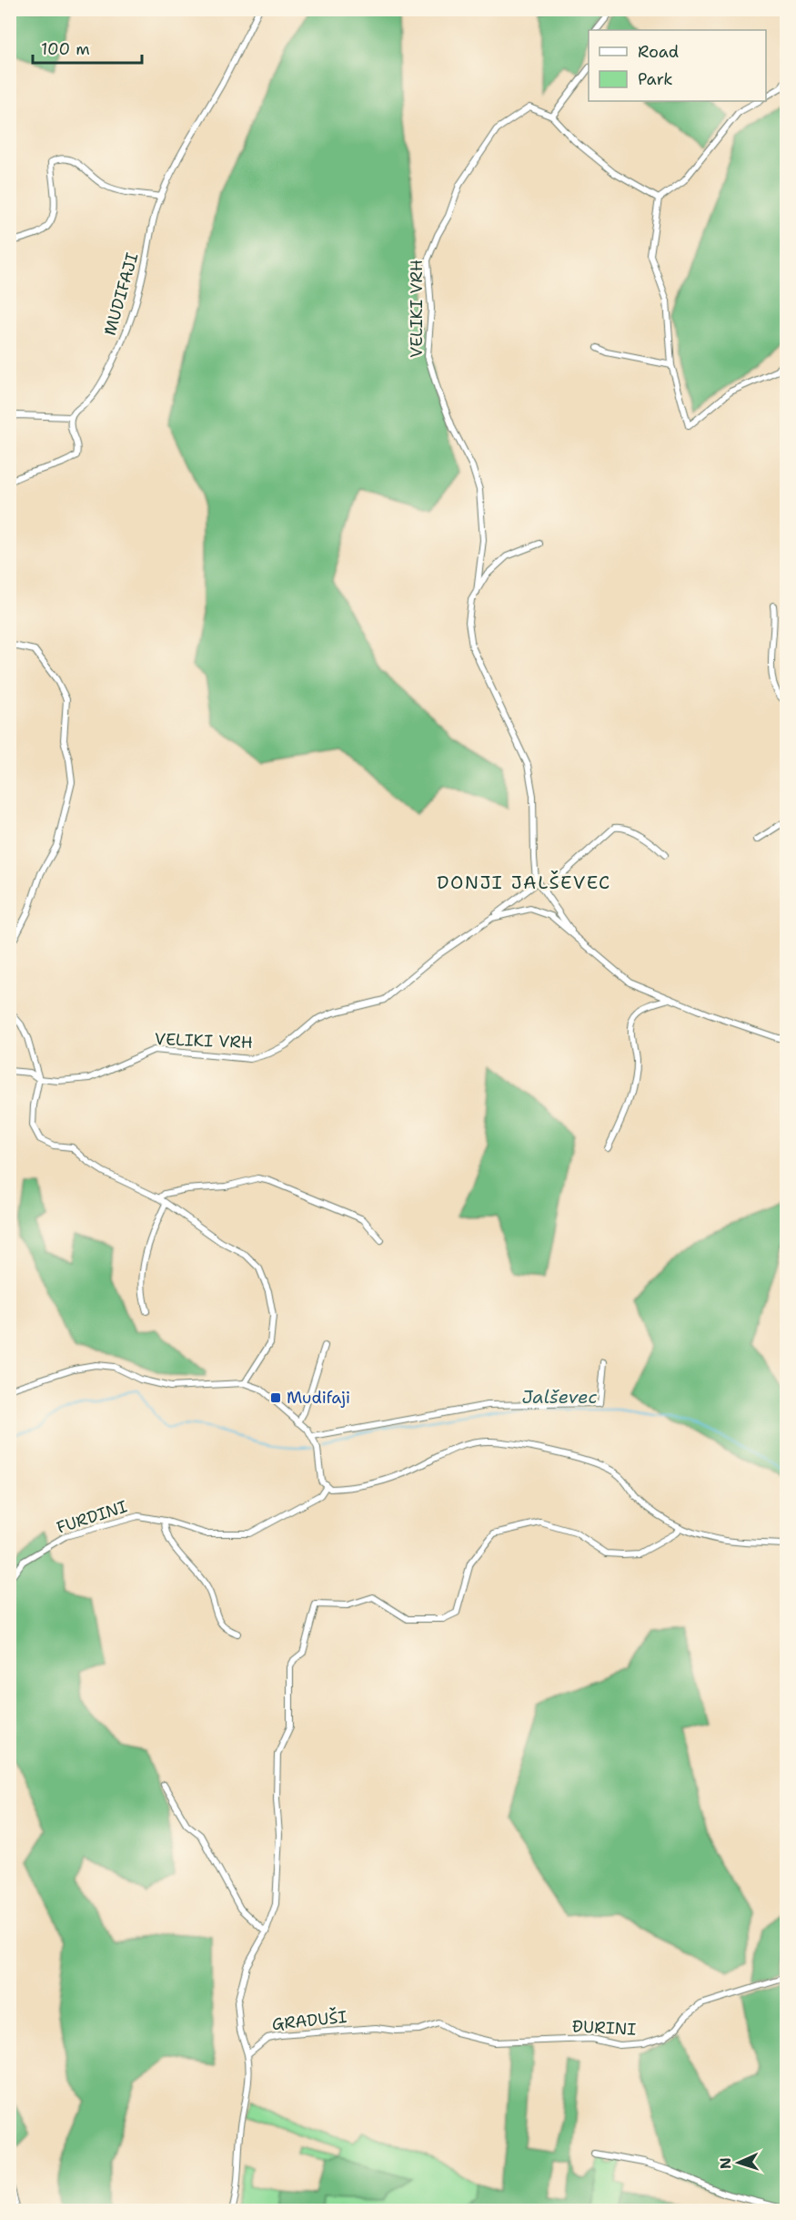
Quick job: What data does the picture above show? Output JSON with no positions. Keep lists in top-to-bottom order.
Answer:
{
  "streets": {
    "street": [
      "MUDIFAJI",
      "VELIKI VRH",
      "FURDINI",
      "GRADUŠI",
      "ĐURINI"
    ]
  },
  "crossings": [
    ["GRADUŠI", "ĐURINI"]
  ],
  "districts": ["DONJI JALŠEVEC"],
  "water": ["Jalševec"],
  "places": {
    "transit": ["Mudifaji"]
  },
  "legend": ["Road", "Park"],
  "scale_bar": "100 m",
  "north": "left"
}
